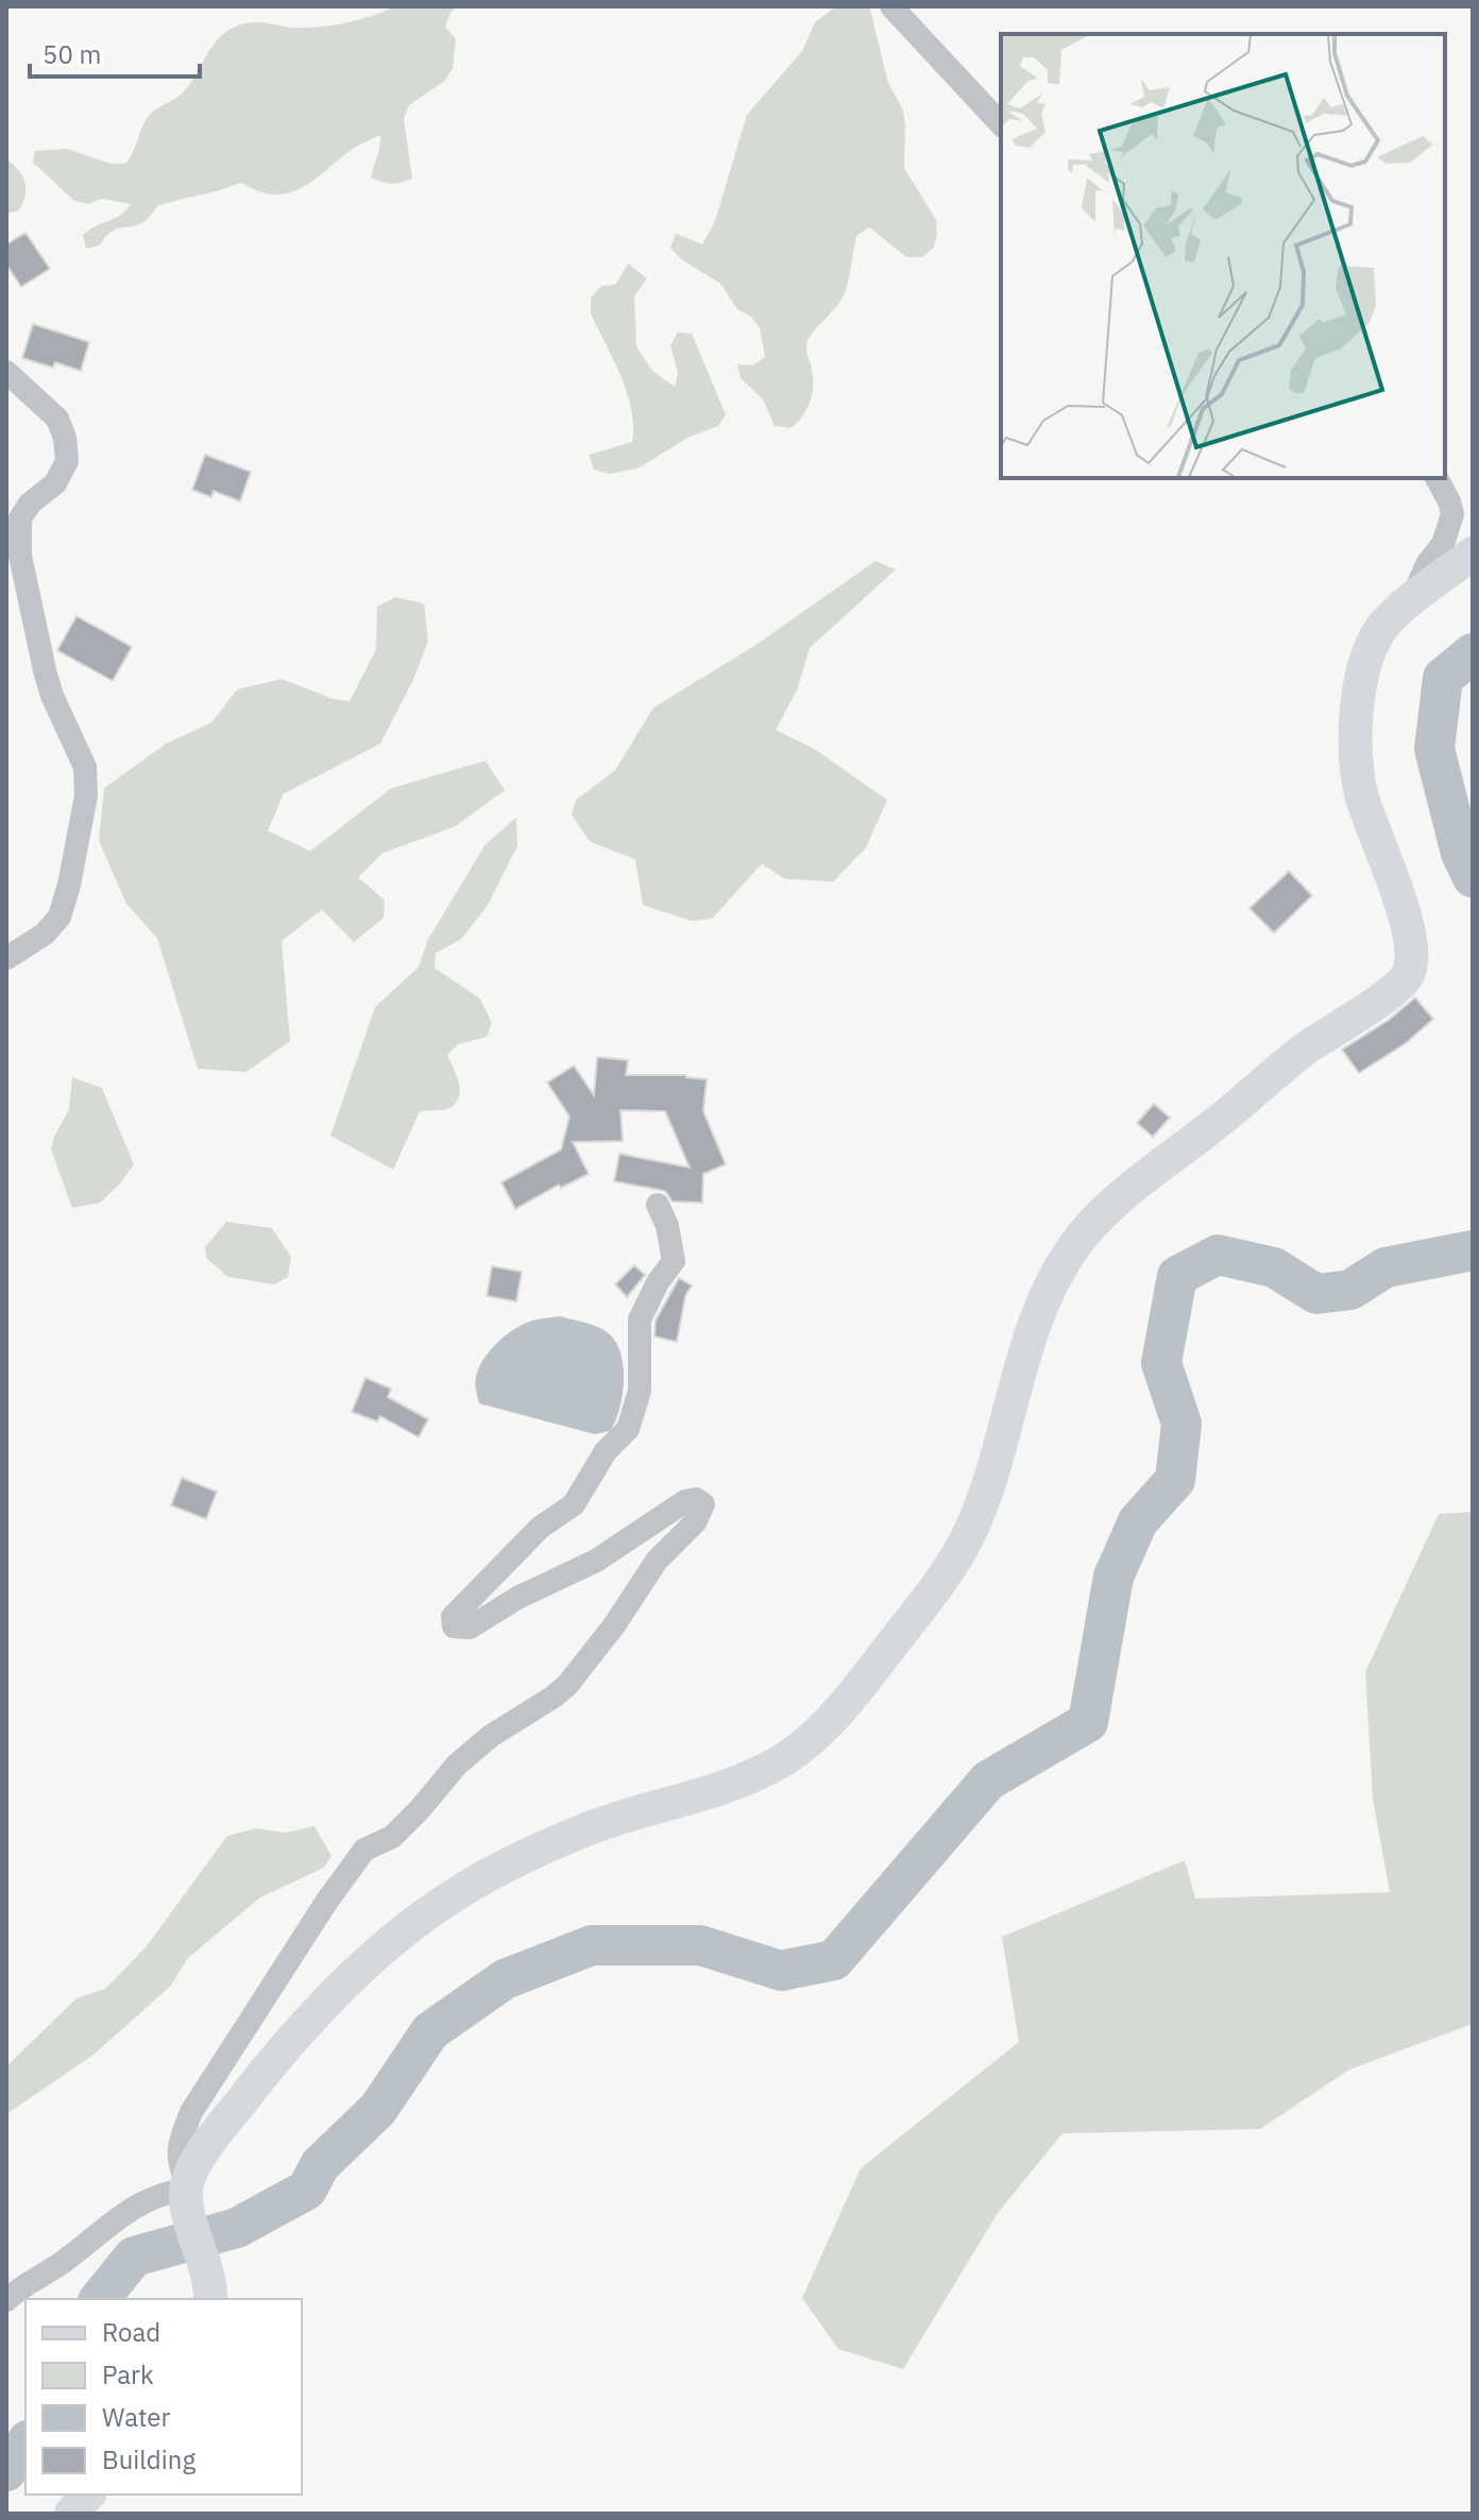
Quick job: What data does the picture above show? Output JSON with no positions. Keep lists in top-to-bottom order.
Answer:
{
  "legend": [
    "Road",
    "Park",
    "Water",
    "Building"
  ],
  "scale_bar": "50 m"
}
